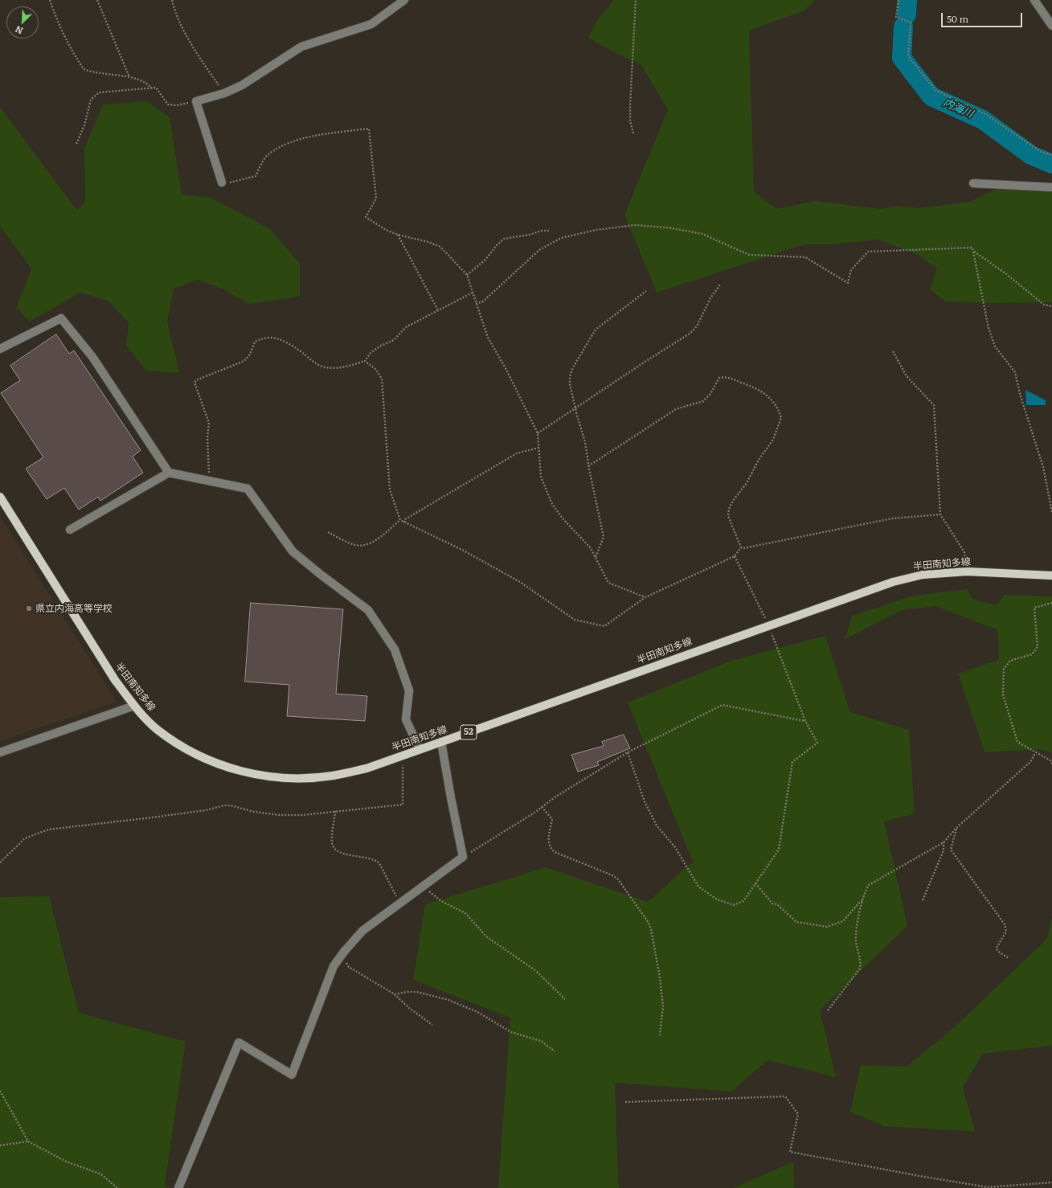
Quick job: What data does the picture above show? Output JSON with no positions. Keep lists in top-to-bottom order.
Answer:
{
  "streets": {
    "main road": ["半田南知多線", "52"]
  },
  "water": ["内海川"],
  "places": ["県立内海高等学校"],
  "scale_bar": "50 m",
  "north": "bottom left"
}
